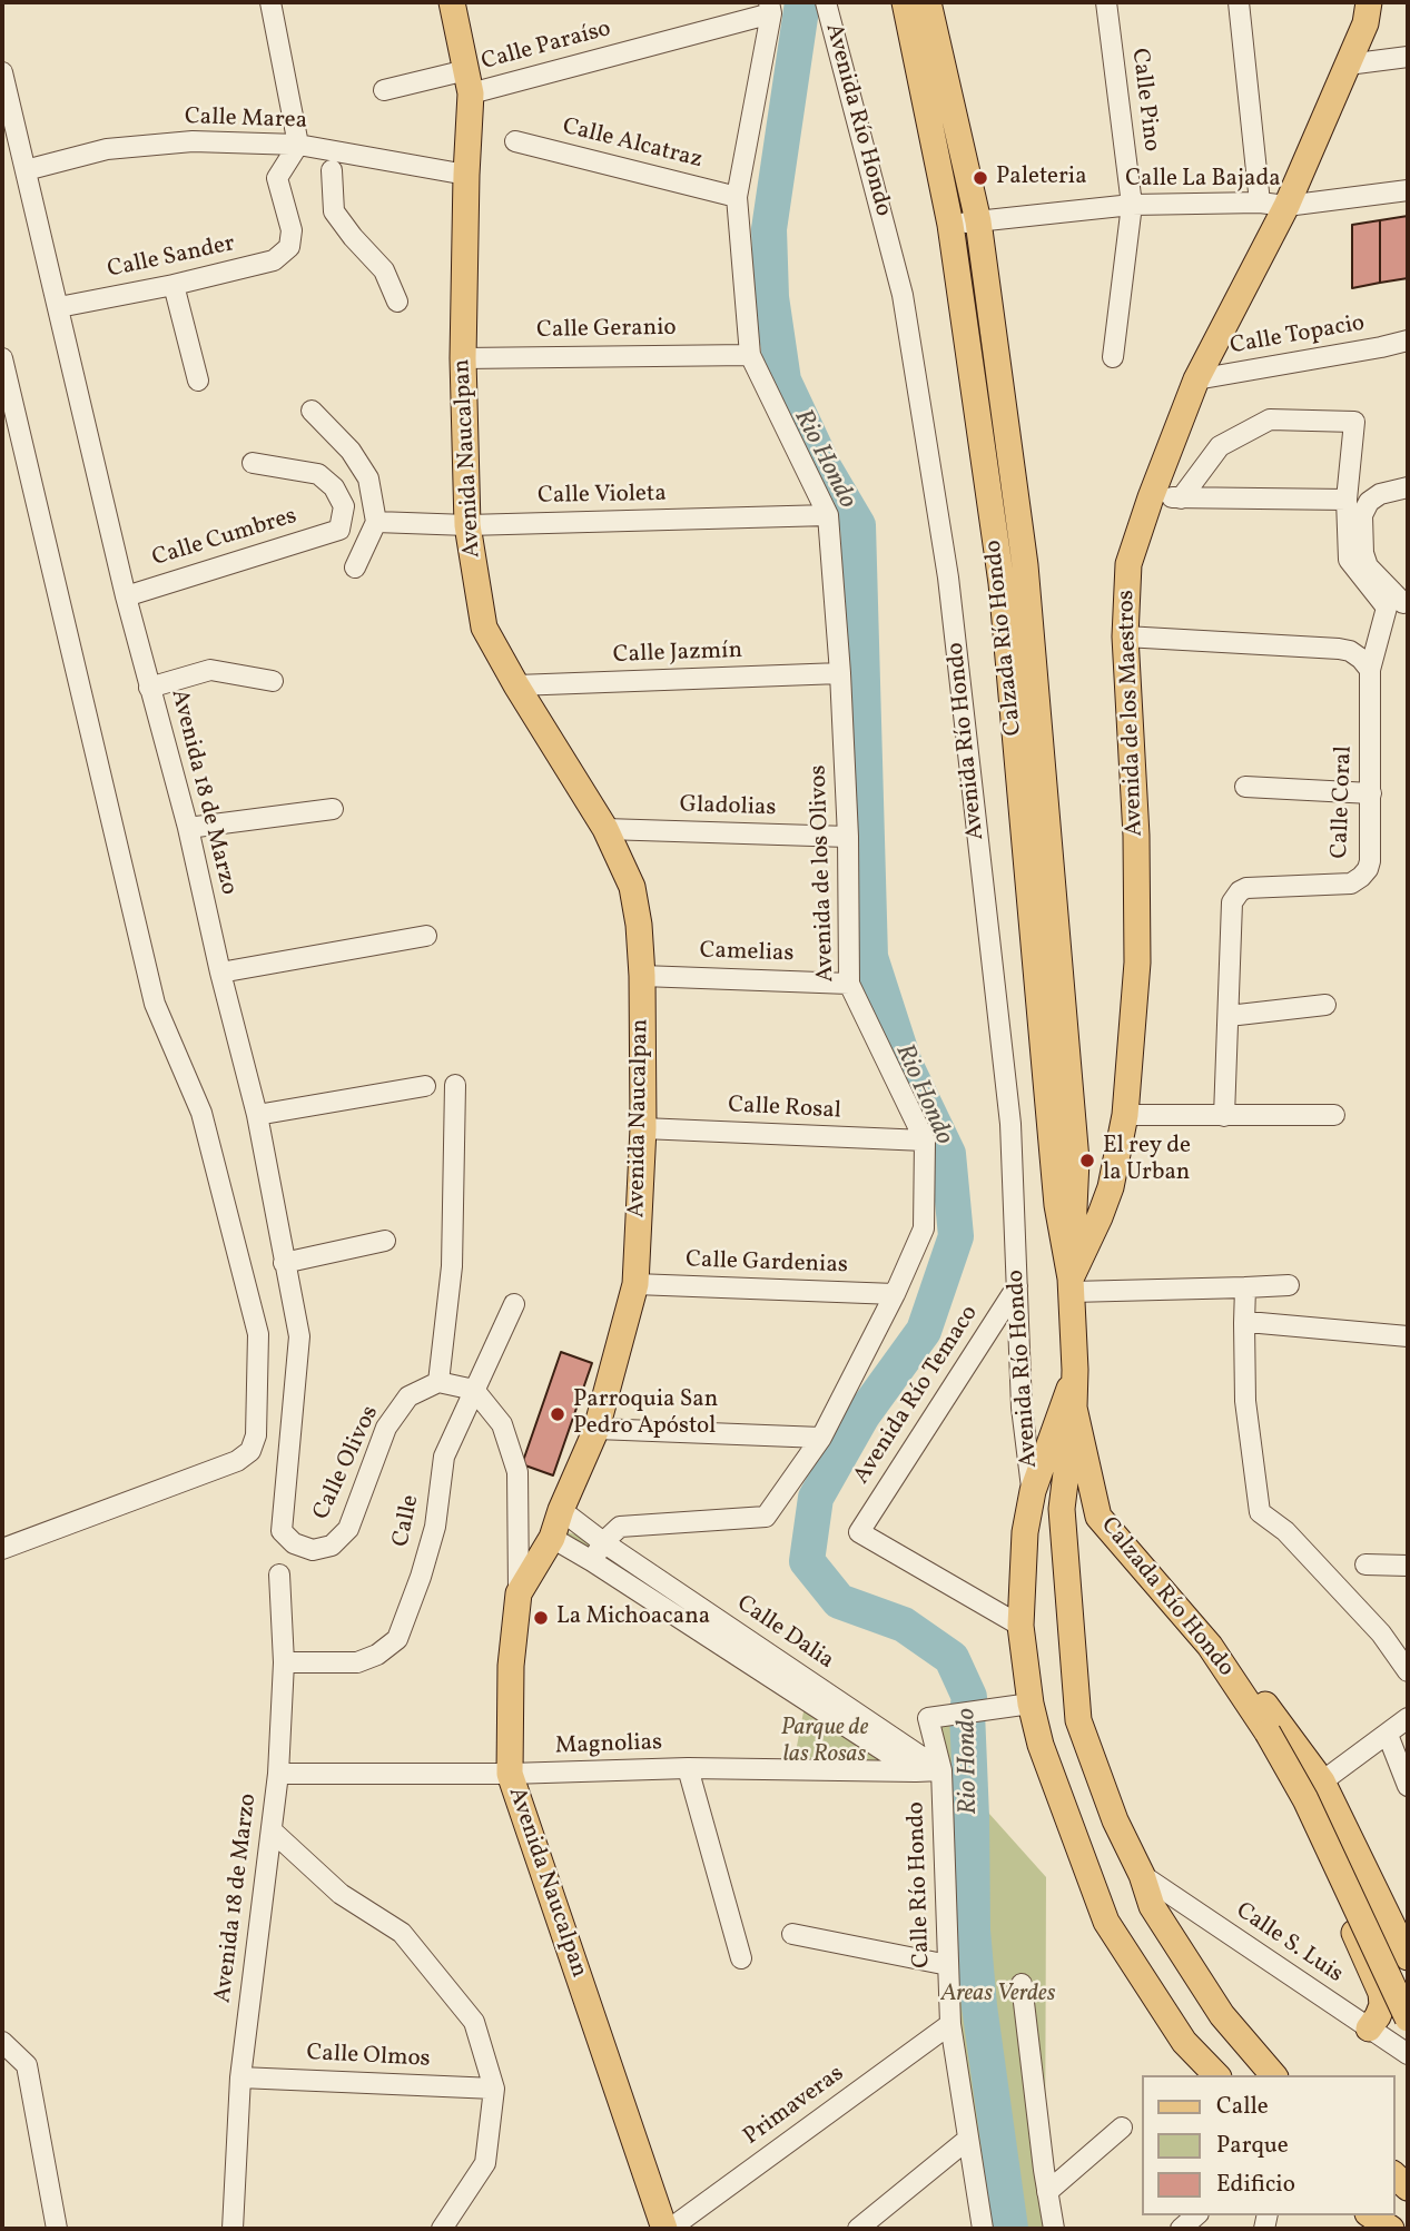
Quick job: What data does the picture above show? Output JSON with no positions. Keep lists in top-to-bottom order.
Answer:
{
  "streets": {
    "main road": ["Avenida Naucalpan", "Calzada Río Hondo", "Avenida de los Maestros"],
    "street": [
      "Calle Paraíso",
      "Calle Pino",
      "Calle Marea",
      "Avenida Río Hondo",
      "Calle Alcatraz",
      "Calle La Bajada",
      "Calle Sander",
      "Calle Geranio",
      "Calle Topacio",
      "Calle Violeta",
      "Calle Cumbres",
      "Calle Jazmín",
      "Avenida 18 de Marzo",
      "Calle Coral",
      "Gladolias",
      "Avenida de los Olivos",
      "Camelias",
      "Calle Rosal",
      "Calle Gardenias",
      "Avenida Río Temaco",
      "Calle Olivos",
      "Calle",
      "Calle Dalia",
      "Magnolias",
      "Calle Río Hondo",
      "Calle S. Luis",
      "Calle Olmos",
      "Primaveras"
    ]
  },
  "crossings": [
    ["Calle Paraíso", "Avenida Naucalpan"],
    ["Calle Paraíso", "Avenida de los Olivos"],
    ["Calle Pino", "Calle La Bajada"],
    ["Calle Marea", "Calle Sander"],
    ["Calle Marea", "Avenida Naucalpan"],
    ["Calle Marea", "Avenida 18 de Marzo"],
    ["Avenida Río Hondo", "Avenida Río Temaco"],
    ["Calle Alcatraz", "Avenida de los Olivos"],
    ["Calle La Bajada", "Calzada Río Hondo"],
    ["Calle La Bajada", "Avenida de los Maestros"],
    ["Calle Sander", "Avenida 18 de Marzo"],
    ["Calle Geranio", "Avenida Naucalpan"],
    ["Calle Geranio", "Avenida de los Olivos"],
    ["Calle Topacio", "Avenida de los Maestros"],
    ["Avenida Naucalpan", "Calle Violeta"],
    ["Avenida Naucalpan", "Calle Jazmín"],
    ["Avenida Naucalpan", "Gladolias"],
    ["Avenida Naucalpan", "Camelias"],
    ["Avenida Naucalpan", "Calle Rosal"],
    ["Avenida Naucalpan", "Calle Gardenias"],
    ["Avenida Naucalpan", "Calle Dalia"],
    ["Avenida Naucalpan", "Magnolias"],
    ["Avenida Naucalpan", "Primaveras"],
    ["Calle Violeta", "Avenida de los Olivos"],
    ["Calle Cumbres", "Avenida 18 de Marzo"],
    ["Calzada Río Hondo", "Avenida de los Maestros"],
    ["Calle Jazmín", "Avenida de los Olivos"],
    ["Avenida 18 de Marzo", "Calle Olivos"],
    ["Avenida 18 de Marzo", "Calle"],
    ["Avenida 18 de Marzo", "Magnolias"],
    ["Avenida 18 de Marzo", "Calle Olmos"],
    ["Gladolias", "Avenida de los Olivos"],
    ["Avenida de los Olivos", "Camelias"],
    ["Avenida de los Olivos", "Calle Rosal"],
    ["Avenida de los Olivos", "Calle Gardenias"],
    ["Avenida de los Olivos", "Calle Dalia"],
    ["Calle Dalia", "Magnolias"],
    ["Calle Dalia", "Calle Río Hondo"],
    ["Magnolias", "Calle Río Hondo"],
    ["Calle Río Hondo", "Primaveras"]
  ],
  "water": ["Rio Hondo"],
  "parks": ["Parque de las Rosas", "Areas Verdes"],
  "places": [
    "Paleteria",
    "El rey de la Urban",
    "Parroquia San Pedro Apóstol",
    "La Michoacana"
  ],
  "legend": ["Calle", "Parque", "Edificio"]
}
